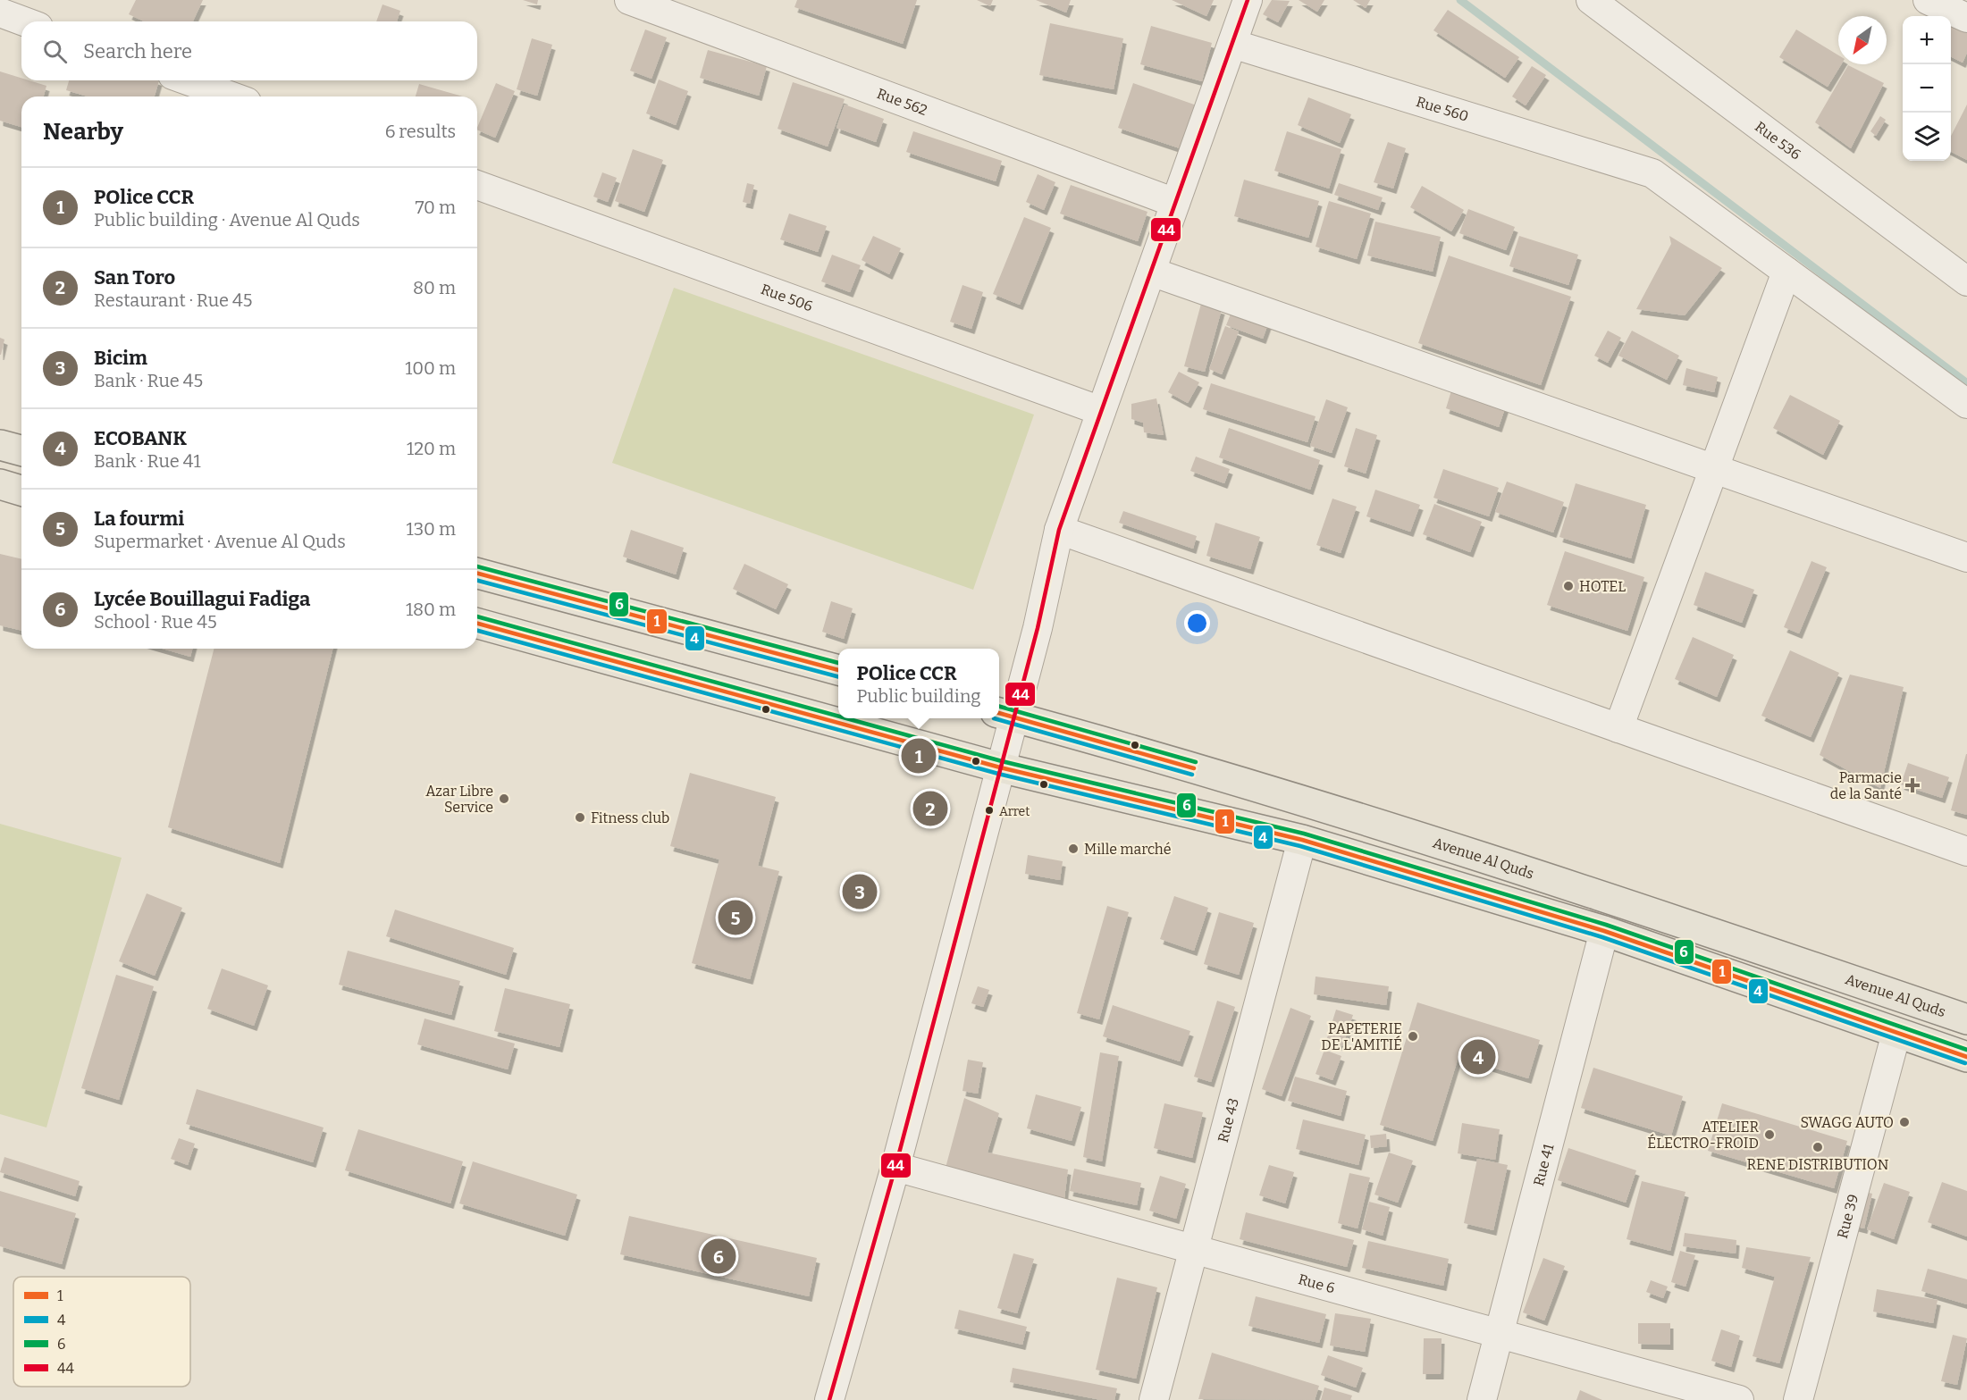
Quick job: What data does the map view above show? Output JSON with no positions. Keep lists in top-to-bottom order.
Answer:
{
  "streets": {
    "main road": ["Avenue Al Quds"],
    "street": [
      "Rue 562",
      "Rue 560",
      "Rue 536",
      "Rue 506",
      "Rue 43",
      "Rue 41",
      "Rue 39",
      "Rue 6"
    ]
  },
  "crossings": [
    ["Rue 43", "Rue 6"],
    ["Rue 41", "Rue 6"]
  ],
  "places": {
    "other": [
      "HOTEL",
      "Azar Libre Service",
      "Arret",
      "Fitness club",
      "Mille marché",
      "PAPETERIE DE L'AMITIÉ",
      "SWAGG AUTO",
      "ATELIER ÉLECTRO-FROID",
      "RENE DISTRIBUTION"
    ],
    "health": ["Parmacie de la Santé"]
  },
  "lines": [
    "transit line 44",
    "transit line 6",
    "transit line 1",
    "transit line 4"
  ],
  "legend": [
    "1",
    "4",
    "6",
    "44"
  ],
  "north": "bottom left",
  "page": {
    "map_buttons": ["+", "−"],
    "search": "Search here",
    "heading": ["Nearby", "6 results"],
    "list": [
      {
        "mark": "1",
        "name": "POlice CCR",
        "note": "Public building · Avenue Al Quds",
        "value": "70 m"
      },
      {
        "mark": "2",
        "name": "San Toro",
        "note": "Restaurant · Rue 45",
        "value": "80 m"
      },
      {
        "mark": "3",
        "name": "Bicim",
        "note": "Bank · Rue 45",
        "value": "100 m"
      },
      {
        "mark": "4",
        "name": "ECOBANK",
        "note": "Bank · Rue 41",
        "value": "120 m"
      },
      {
        "mark": "5",
        "name": "La fourmi",
        "note": "Supermarket · Avenue Al Quds",
        "value": "130 m"
      },
      {
        "mark": "6",
        "name": "Lycée Bouillagui Fadiga",
        "note": "School · Rue 45",
        "value": "180 m"
      }
    ],
    "popup": ["POlice CCR", "Public building"],
    "pins": [
      "1",
      "2",
      "3",
      "5",
      "4",
      "6"
    ]
  }
}
